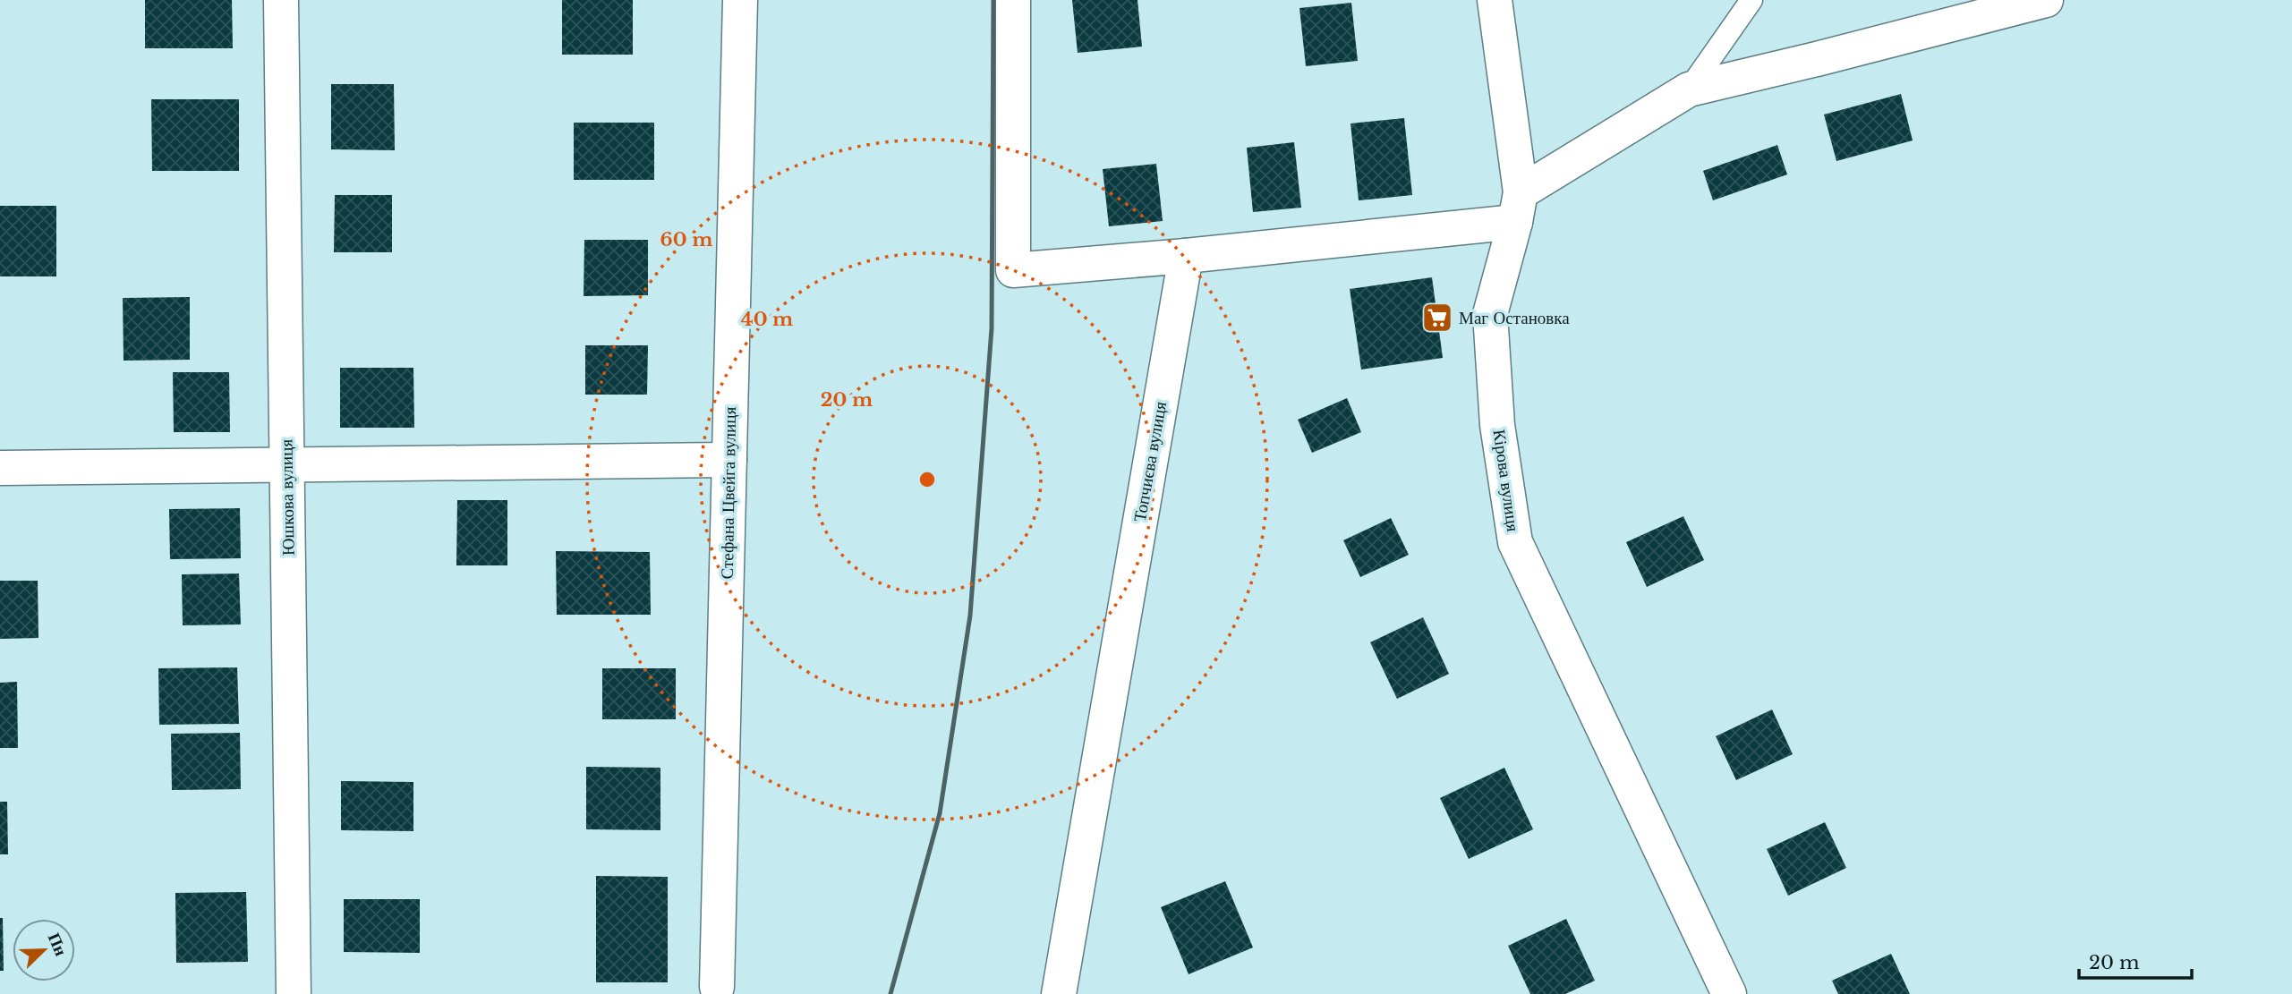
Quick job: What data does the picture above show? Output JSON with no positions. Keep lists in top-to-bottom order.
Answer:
{
  "streets": {
    "street": [
      "Топчиєва вулиця",
      "Кірова вулиця",
      "Стефана Цвейга вулиця",
      "Юшкова вулиця"
    ]
  },
  "places": {
    "supermarket": ["Маг Остановка"]
  },
  "scale_bar": "20 m",
  "north": "top right",
  "rings": ["60 m", "40 m", "20 m"]
}
